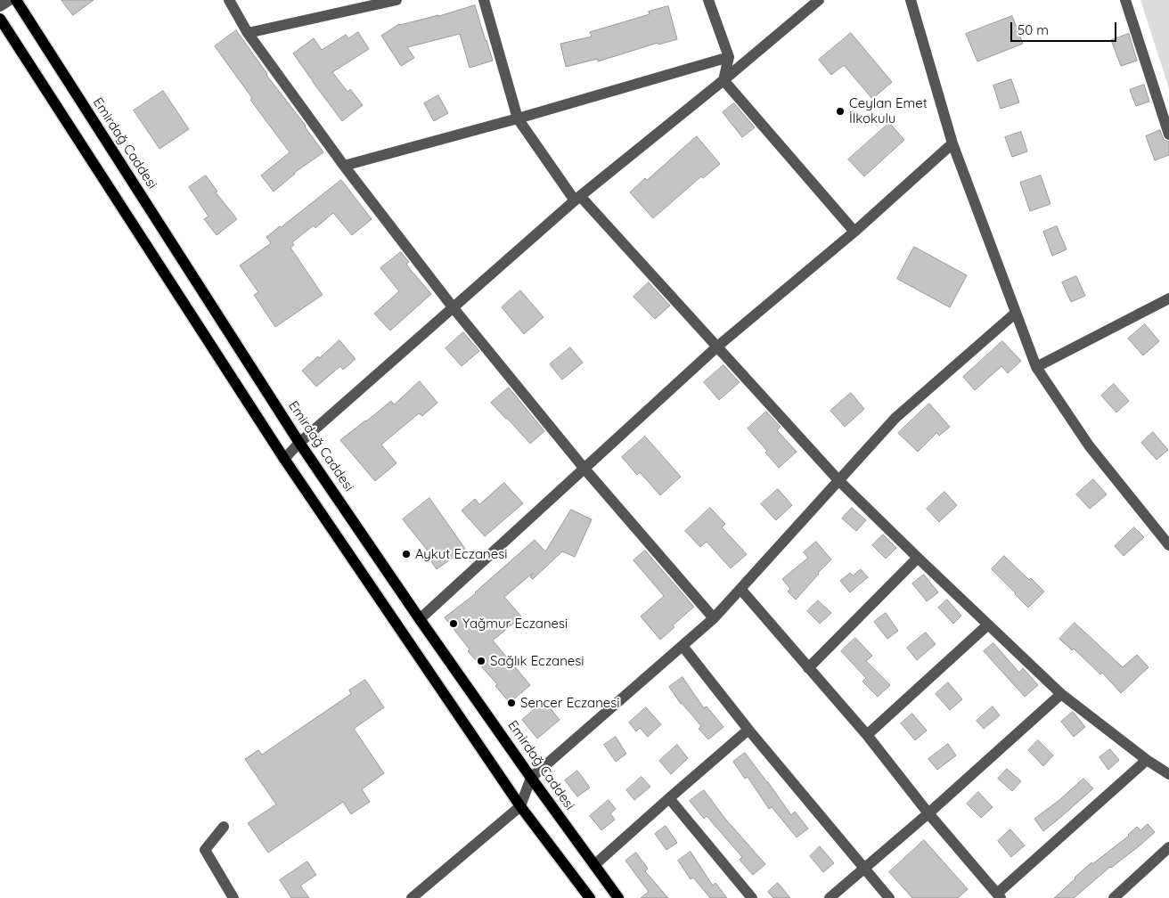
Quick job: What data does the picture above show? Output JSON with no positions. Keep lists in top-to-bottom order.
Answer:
{
  "streets": {
    "main road": ["Emirdağ Caddesi"]
  },
  "places": [
    "Ceylan Emet İlkokulu",
    "Aykut Eczanesi",
    "Yağmur Eczanesi",
    "Sağlık Eczanesi",
    "Sencer Eczanesi"
  ],
  "scale_bar": "50 m"
}
